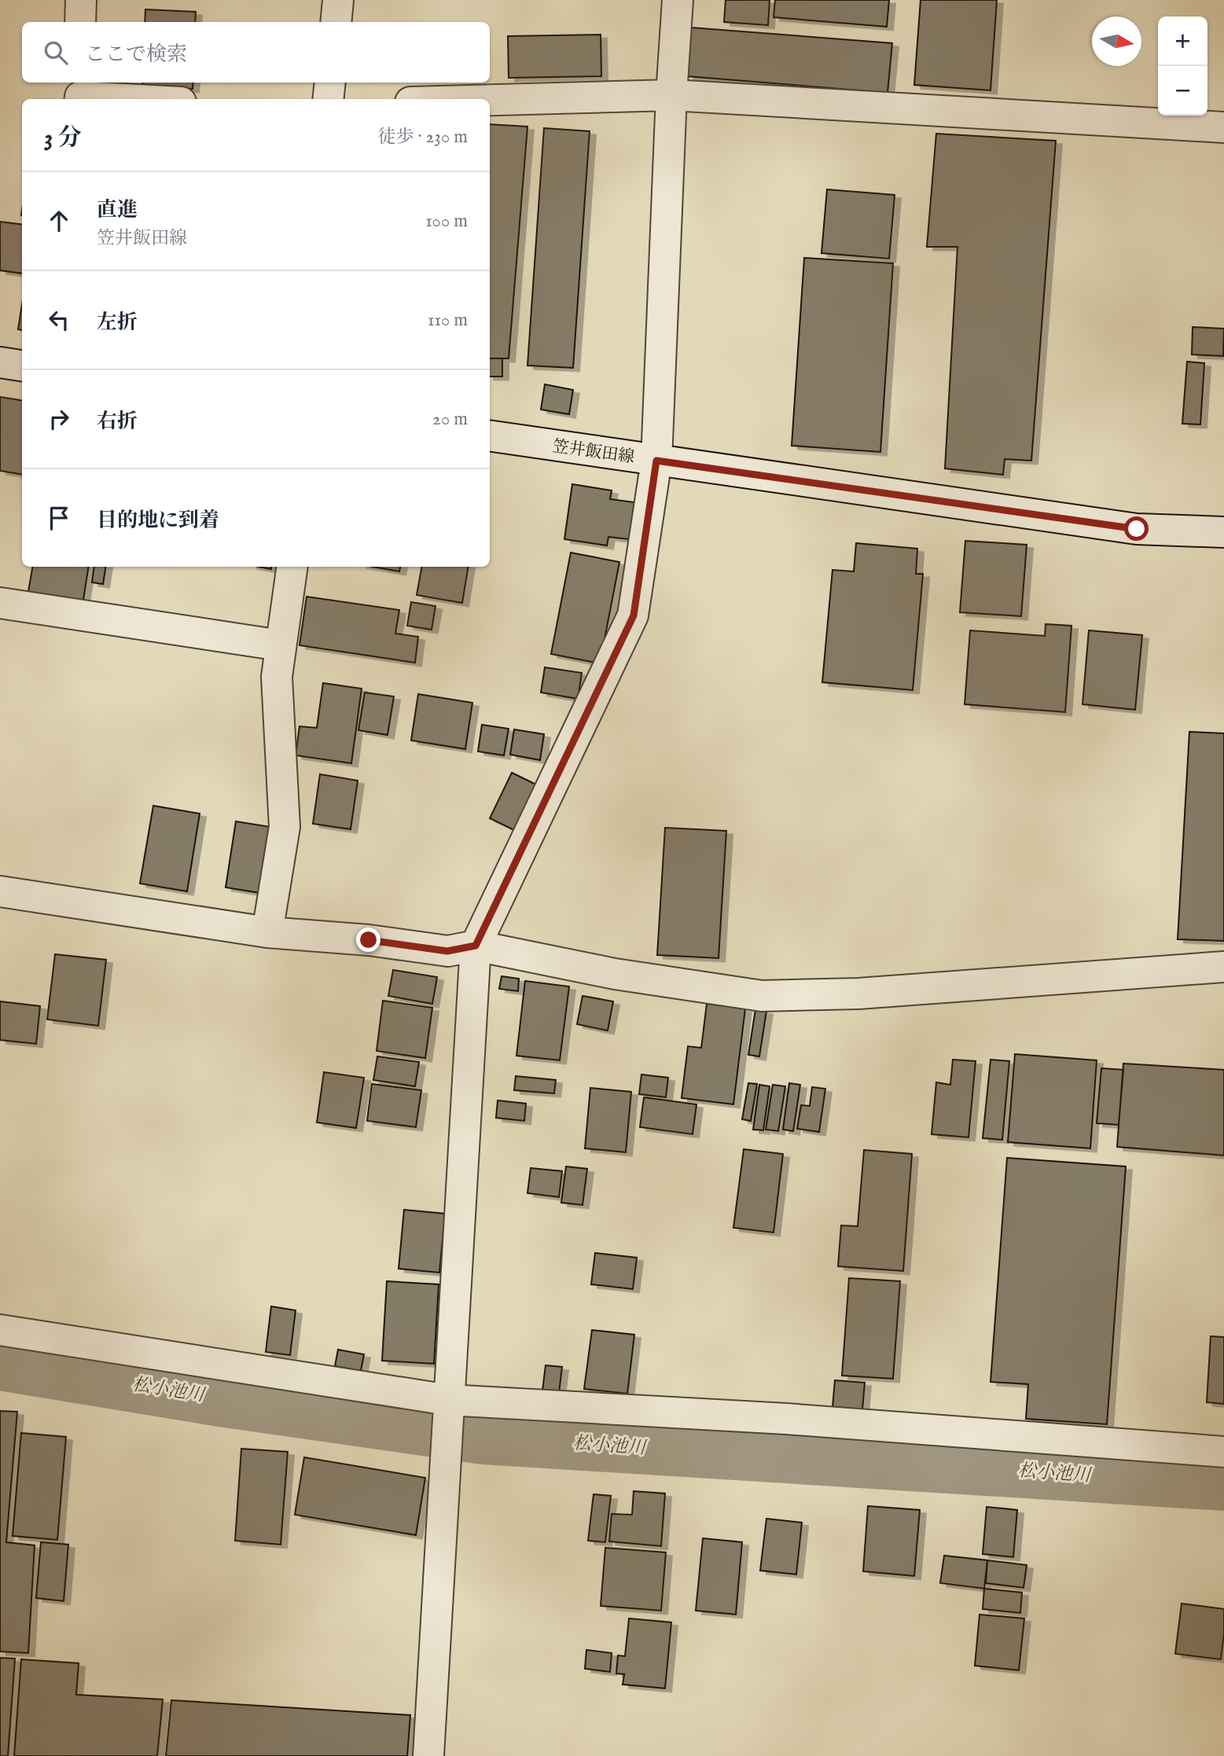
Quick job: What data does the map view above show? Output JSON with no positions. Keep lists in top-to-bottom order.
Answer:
{
  "streets": {
    "street": ["笠井飯田線"]
  },
  "water": ["松小池川"],
  "north": "right",
  "page": {
    "map_buttons": ["+", "−"],
    "search": "ここで検索",
    "heading": ["3 分", "徒歩 · 230 m"],
    "list": [
      ["直進", "笠井飯田線", "100 m"],
      ["左折", "110 m"],
      ["右折", "20 m"],
      "目的地に到着"
    ]
  }
}
